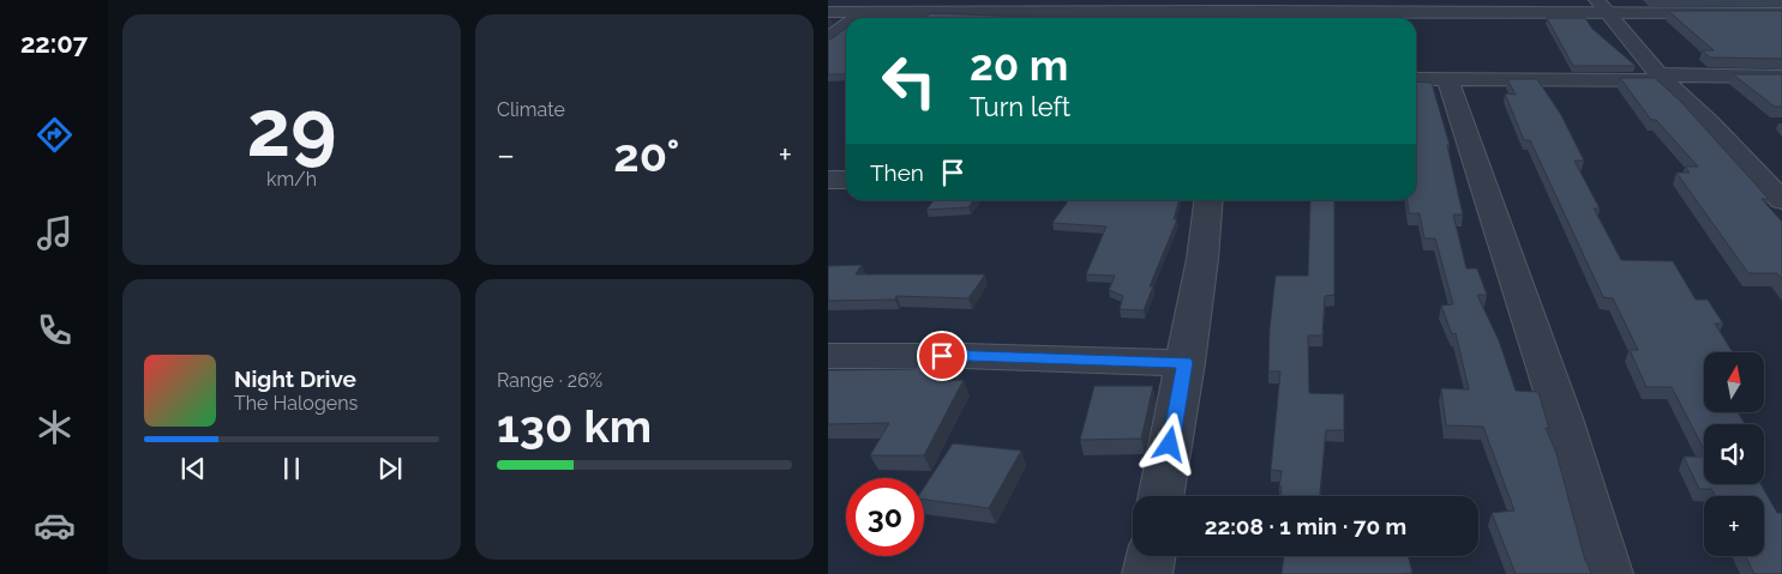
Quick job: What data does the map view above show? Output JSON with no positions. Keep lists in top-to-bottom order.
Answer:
{
  "north": "top",
  "page": {
    "tabs": "22:07",
    "tile": [
      ["29", "km/h"],
      "Climate",
      ["Range · 26%", "130 km"]
    ],
    "turn": ["20 m", "Turn left"],
    "heat": ["−", "20°", "+"],
    "then": "Then",
    "map_buttons": "+",
    "song": ["Night Drive", "The Halogens"],
    "limit": "30",
    "trip": "22:08 · 1 min · 70 m"
  }
}
